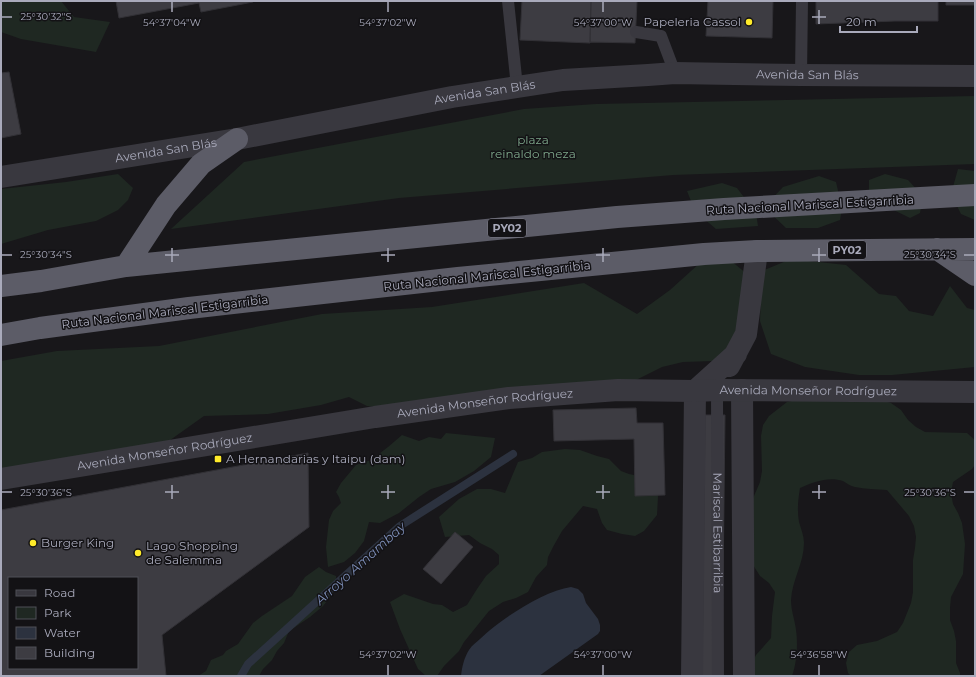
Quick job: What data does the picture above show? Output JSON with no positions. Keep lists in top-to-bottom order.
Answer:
{
  "streets": {
    "highway": ["Ruta Nacional Mariscal Estigarribia", "PY02"],
    "street": ["Avenida San Blás", "Avenida Monseñor Rodríguez", "Mariscal Estibarribia"]
  },
  "crossings": [
    ["Avenida Monseñor Rodríguez", "Mariscal Estibarribia"]
  ],
  "water": ["Arroyo Amambay"],
  "parks": ["plaza reinaldo meza"],
  "places": {
    "other": ["Papeleria Cassol", "Burger King", "Lago Shopping de Salemma"],
    "transit": ["A Hernandarias y Itaipu (dam)"]
  },
  "legend": [
    "Road",
    "Park",
    "Water",
    "Building"
  ],
  "scale_bar": "20 m",
  "coordinates": [
    "25°30'32\"S",
    "54°37'04\"W",
    "54°37'02\"W",
    "54°37'00\"W",
    "25°30'34\"S",
    "25°30'36\"S",
    "54°36'58\"W"
  ]
}
